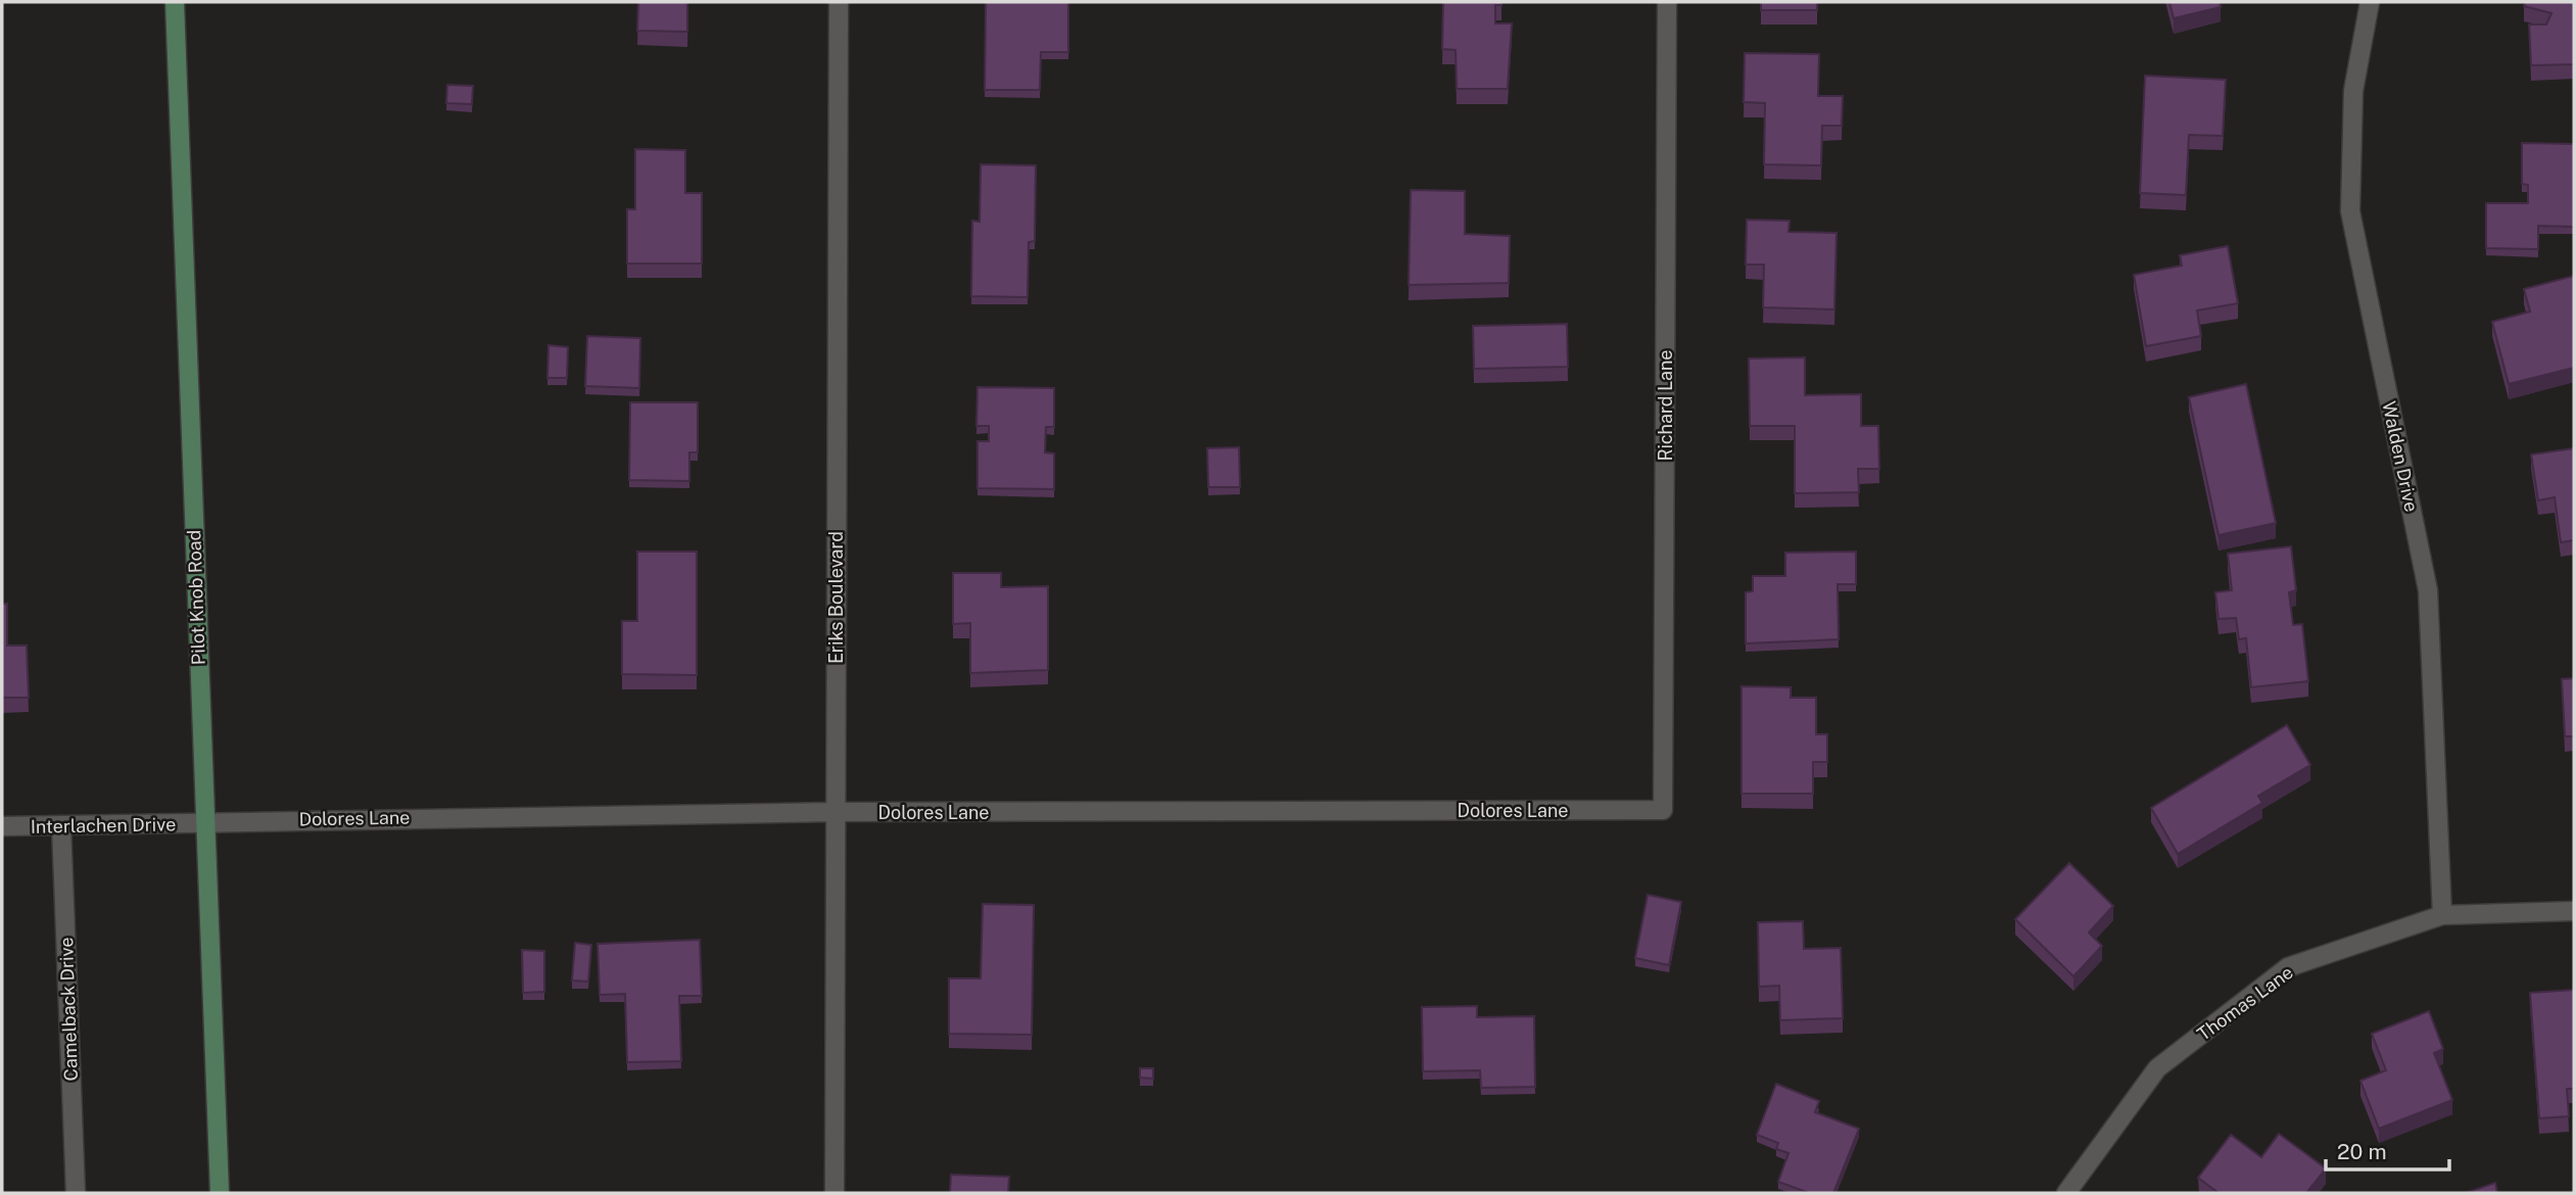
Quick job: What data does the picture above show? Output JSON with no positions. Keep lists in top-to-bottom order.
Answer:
{
  "streets": {
    "main road": ["Pilot Knob Road"],
    "street": [
      "Richard Lane",
      "Walden Drive",
      "Eriks Boulevard",
      "Dolores Lane",
      "Interlachen Drive",
      "Thomas Lane",
      "Camelback Drive"
    ]
  },
  "crossings": [
    ["Richard Lane", "Dolores Lane"],
    ["Walden Drive", "Thomas Lane"],
    ["Pilot Knob Road", "Dolores Lane"],
    ["Pilot Knob Road", "Interlachen Drive"],
    ["Eriks Boulevard", "Dolores Lane"],
    ["Dolores Lane", "Interlachen Drive"],
    ["Interlachen Drive", "Camelback Drive"]
  ],
  "scale_bar": "20 m"
}
